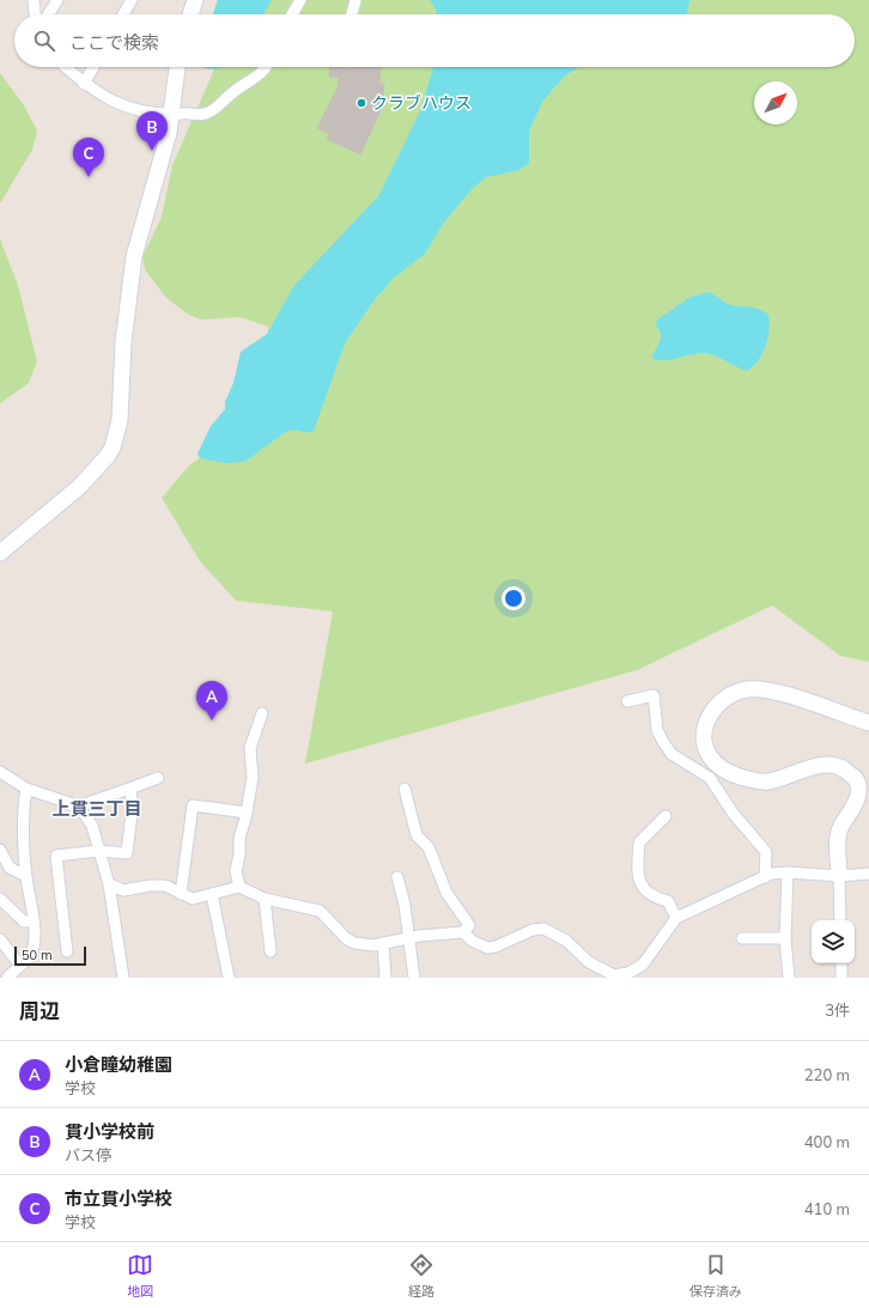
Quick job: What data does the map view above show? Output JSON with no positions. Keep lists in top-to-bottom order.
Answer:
{
  "districts": ["上貫三丁目"],
  "places": ["クラブハウス"],
  "scale_bar": "50 m",
  "north": "top right",
  "page": {
    "search": "ここで検索",
    "pins": ["B", "C", "A"],
    "scale": "50 m",
    "heading": ["周辺", "3件"],
    "list": [
      {
        "mark": "A",
        "name": "小倉瞳幼稚園",
        "note": "学校",
        "value": "220 m"
      },
      {
        "mark": "B",
        "name": "貫小学校前",
        "note": "バス停",
        "value": "400 m"
      },
      {
        "mark": "C",
        "name": "市立貫小学校",
        "note": "学校",
        "value": "410 m"
      }
    ],
    "nav": ["地図", "経路", "保存済み"]
  }
}
